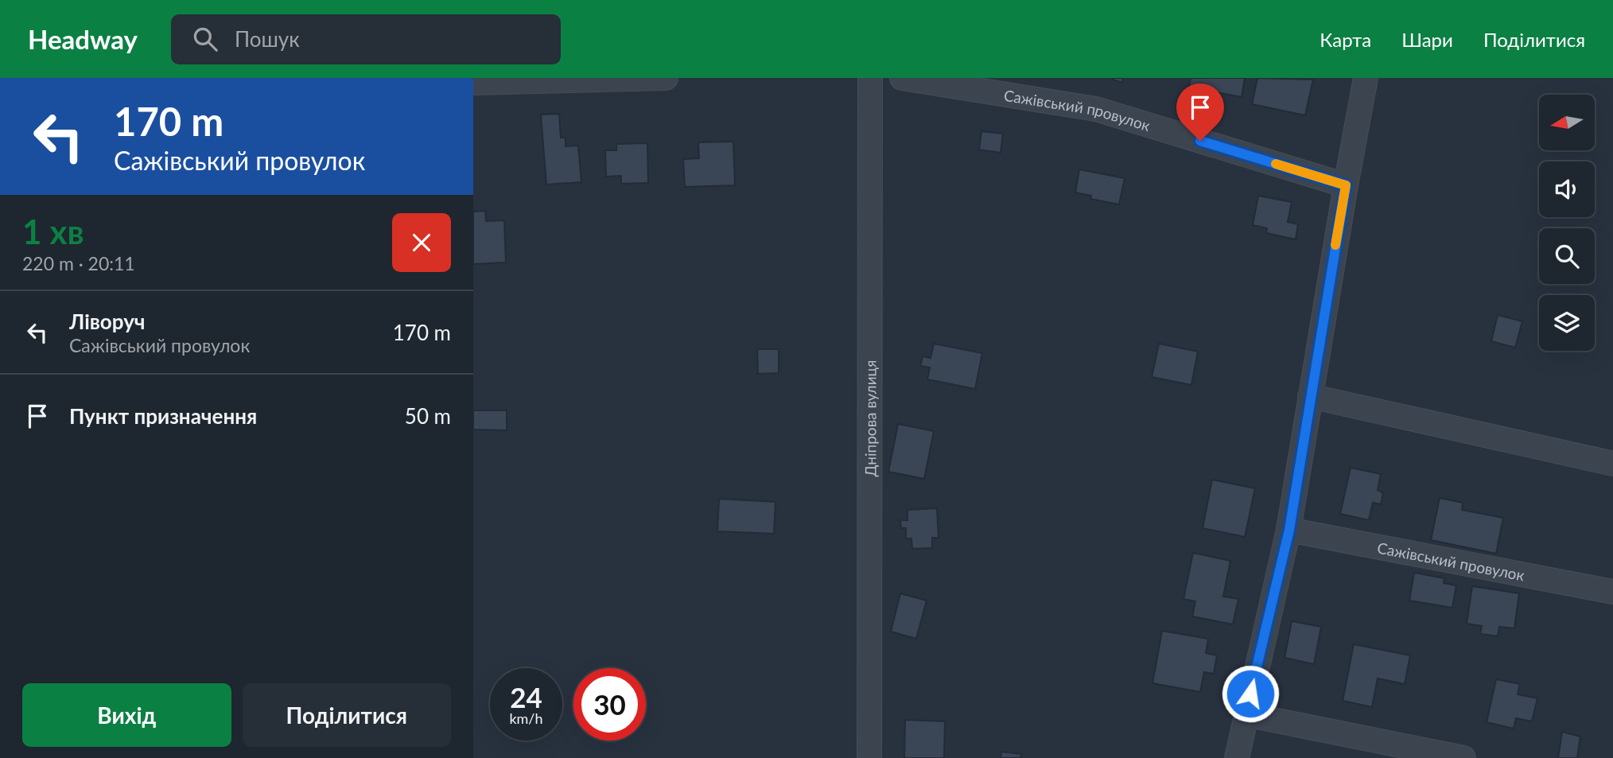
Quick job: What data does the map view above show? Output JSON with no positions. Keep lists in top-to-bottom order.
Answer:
{
  "streets": {
    "street": ["Сажівський провулок", "Дніпрова вулиця"]
  },
  "north": "left",
  "page": {
    "header": "Headway",
    "search": "Пошук",
    "nav": ["Карта", "Шари", "Поділитися"],
    "turn": ["170 m", "Сажівський провулок"],
    "heading": ["1 хв", "220 m · 20:11"],
    "list": [
      {
        "name": "Ліворуч",
        "note": "Сажівський провулок",
        "value": "170 m"
      },
      {
        "name": "Пункт призначення",
        "value": "50 m"
      }
    ],
    "speed": "24 km/h",
    "limit": "30",
    "buttons": ["Вихід", "Поділитися"]
  }
}
